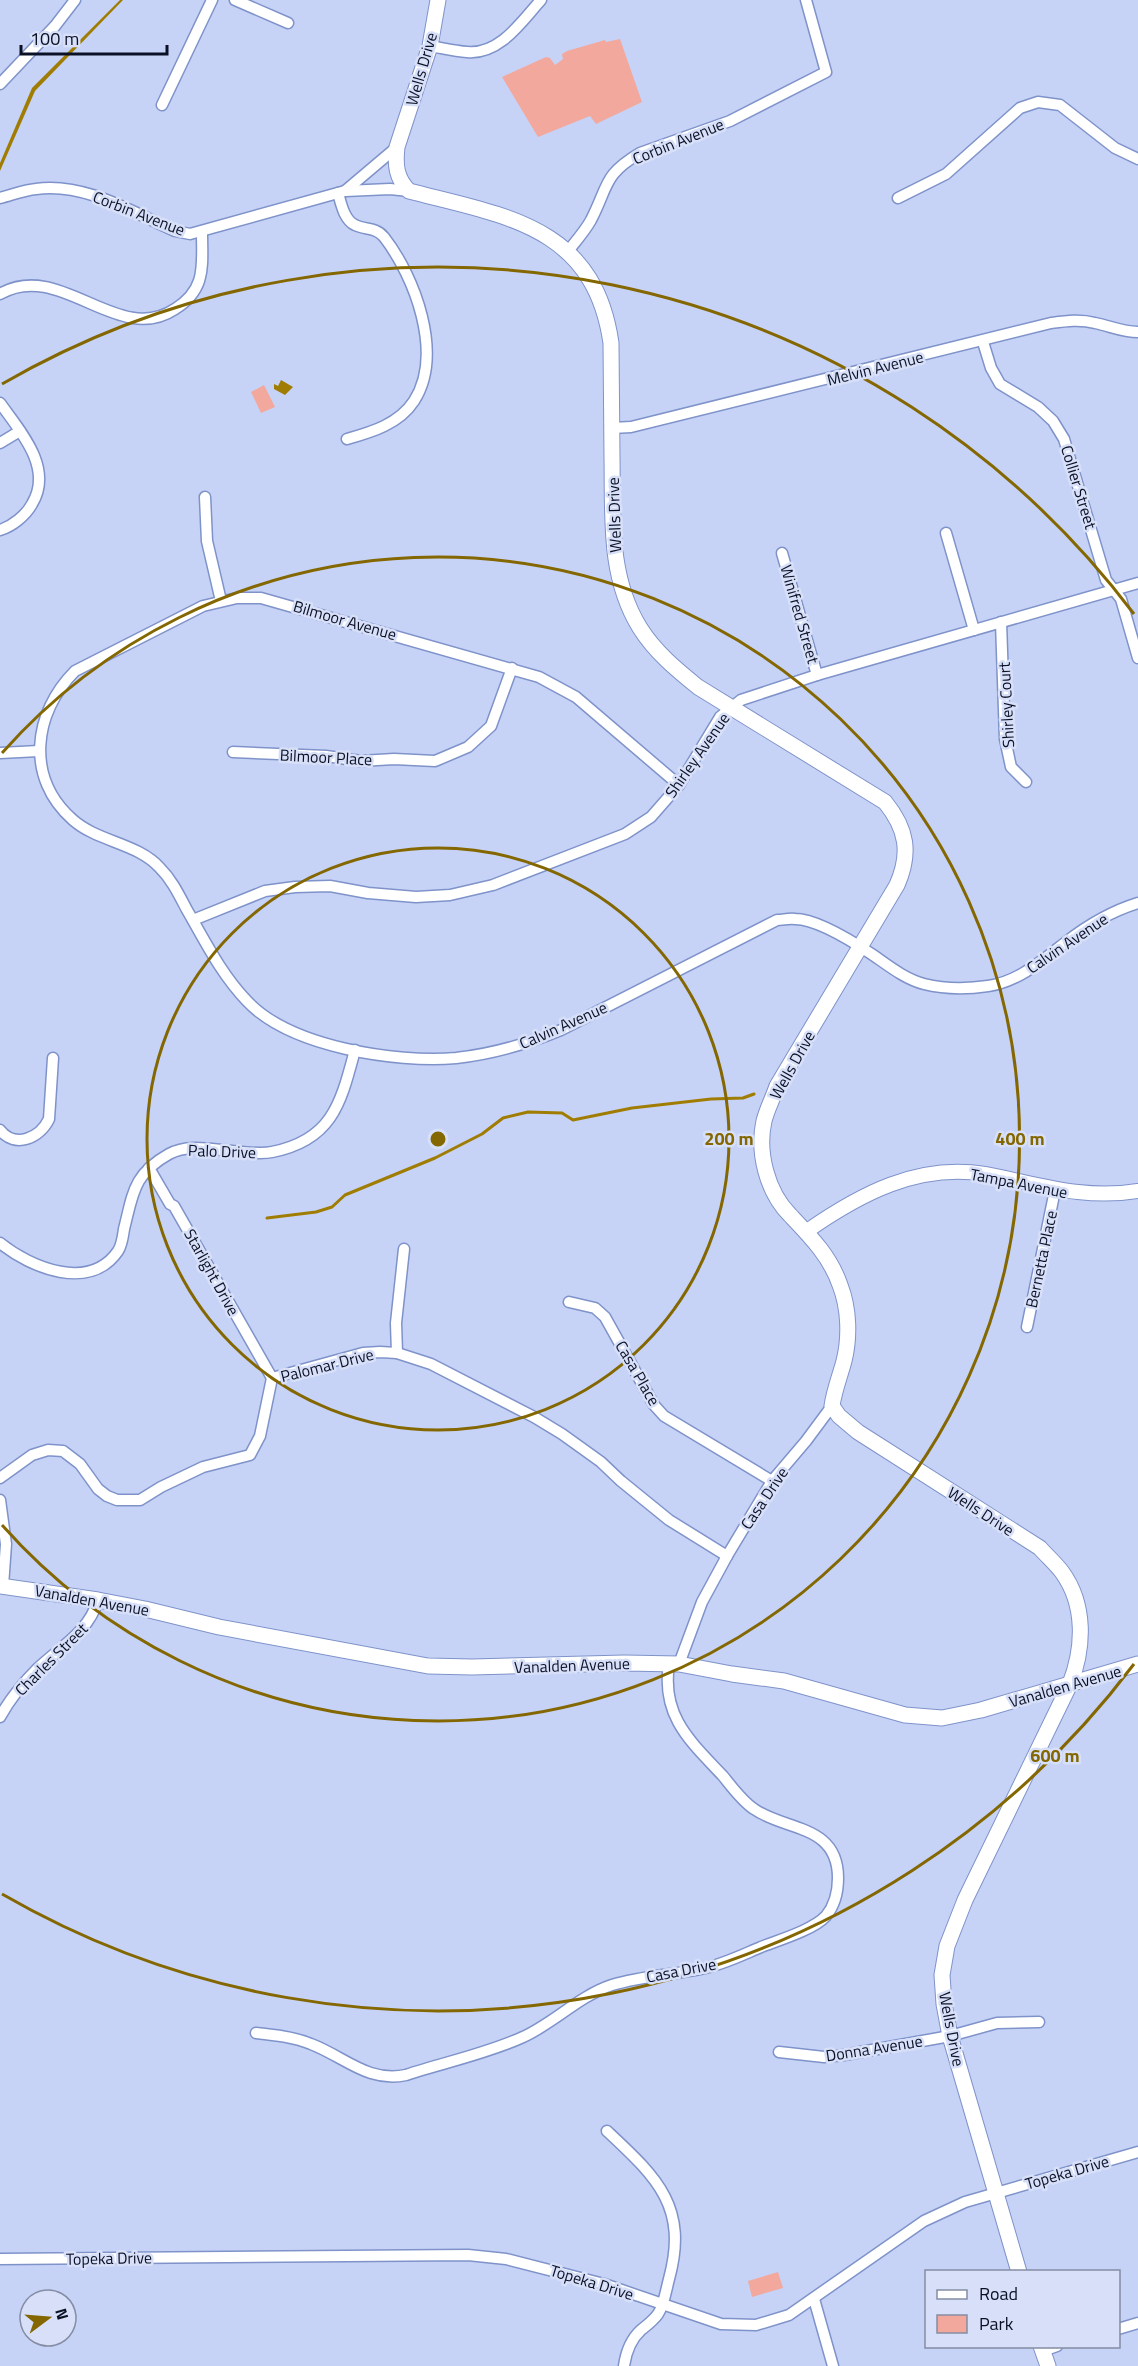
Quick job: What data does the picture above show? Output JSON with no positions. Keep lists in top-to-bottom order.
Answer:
{
  "streets": {
    "main road": ["Wells Drive", "Vanalden Avenue"],
    "street": [
      "Corbin Avenue",
      "Melvin Avenue",
      "Collier Street",
      "Winifred Street",
      "Bilmoor Avenue",
      "Shirley Court",
      "Shirley Avenue",
      "Bilmoor Place",
      "Calvin Avenue",
      "Palo Drive",
      "Tampa Avenue",
      "Bernetta Place",
      "Starlight Drive",
      "Palomar Drive",
      "Casa Place",
      "Casa Drive",
      "Charles Street",
      "Donna Avenue",
      "Topeka Drive"
    ]
  },
  "crossings": [
    ["Wells Drive", "Corbin Avenue"],
    ["Wells Drive", "Melvin Avenue"],
    ["Wells Drive", "Shirley Avenue"],
    ["Wells Drive", "Calvin Avenue"],
    ["Wells Drive", "Tampa Avenue"],
    ["Wells Drive", "Casa Drive"],
    ["Wells Drive", "Vanalden Avenue"],
    ["Wells Drive", "Donna Avenue"],
    ["Wells Drive", "Topeka Drive"],
    ["Melvin Avenue", "Collier Street"],
    ["Collier Street", "Shirley Avenue"],
    ["Winifred Street", "Shirley Avenue"],
    ["Bilmoor Avenue", "Shirley Avenue"],
    ["Bilmoor Avenue", "Bilmoor Place"],
    ["Bilmoor Avenue", "Calvin Avenue"],
    ["Shirley Court", "Shirley Avenue"],
    ["Shirley Avenue", "Calvin Avenue"],
    ["Calvin Avenue", "Palo Drive"],
    ["Palo Drive", "Starlight Drive"],
    ["Tampa Avenue", "Bernetta Place"],
    ["Starlight Drive", "Palomar Drive"],
    ["Palomar Drive", "Casa Drive"],
    ["Casa Place", "Casa Drive"],
    ["Casa Drive", "Vanalden Avenue"],
    ["Vanalden Avenue", "Charles Street"]
  ],
  "legend": ["Road", "Park"],
  "scale_bar": "100 m",
  "north": "right",
  "rings": ["200 m", "400 m", "600 m"]
}
